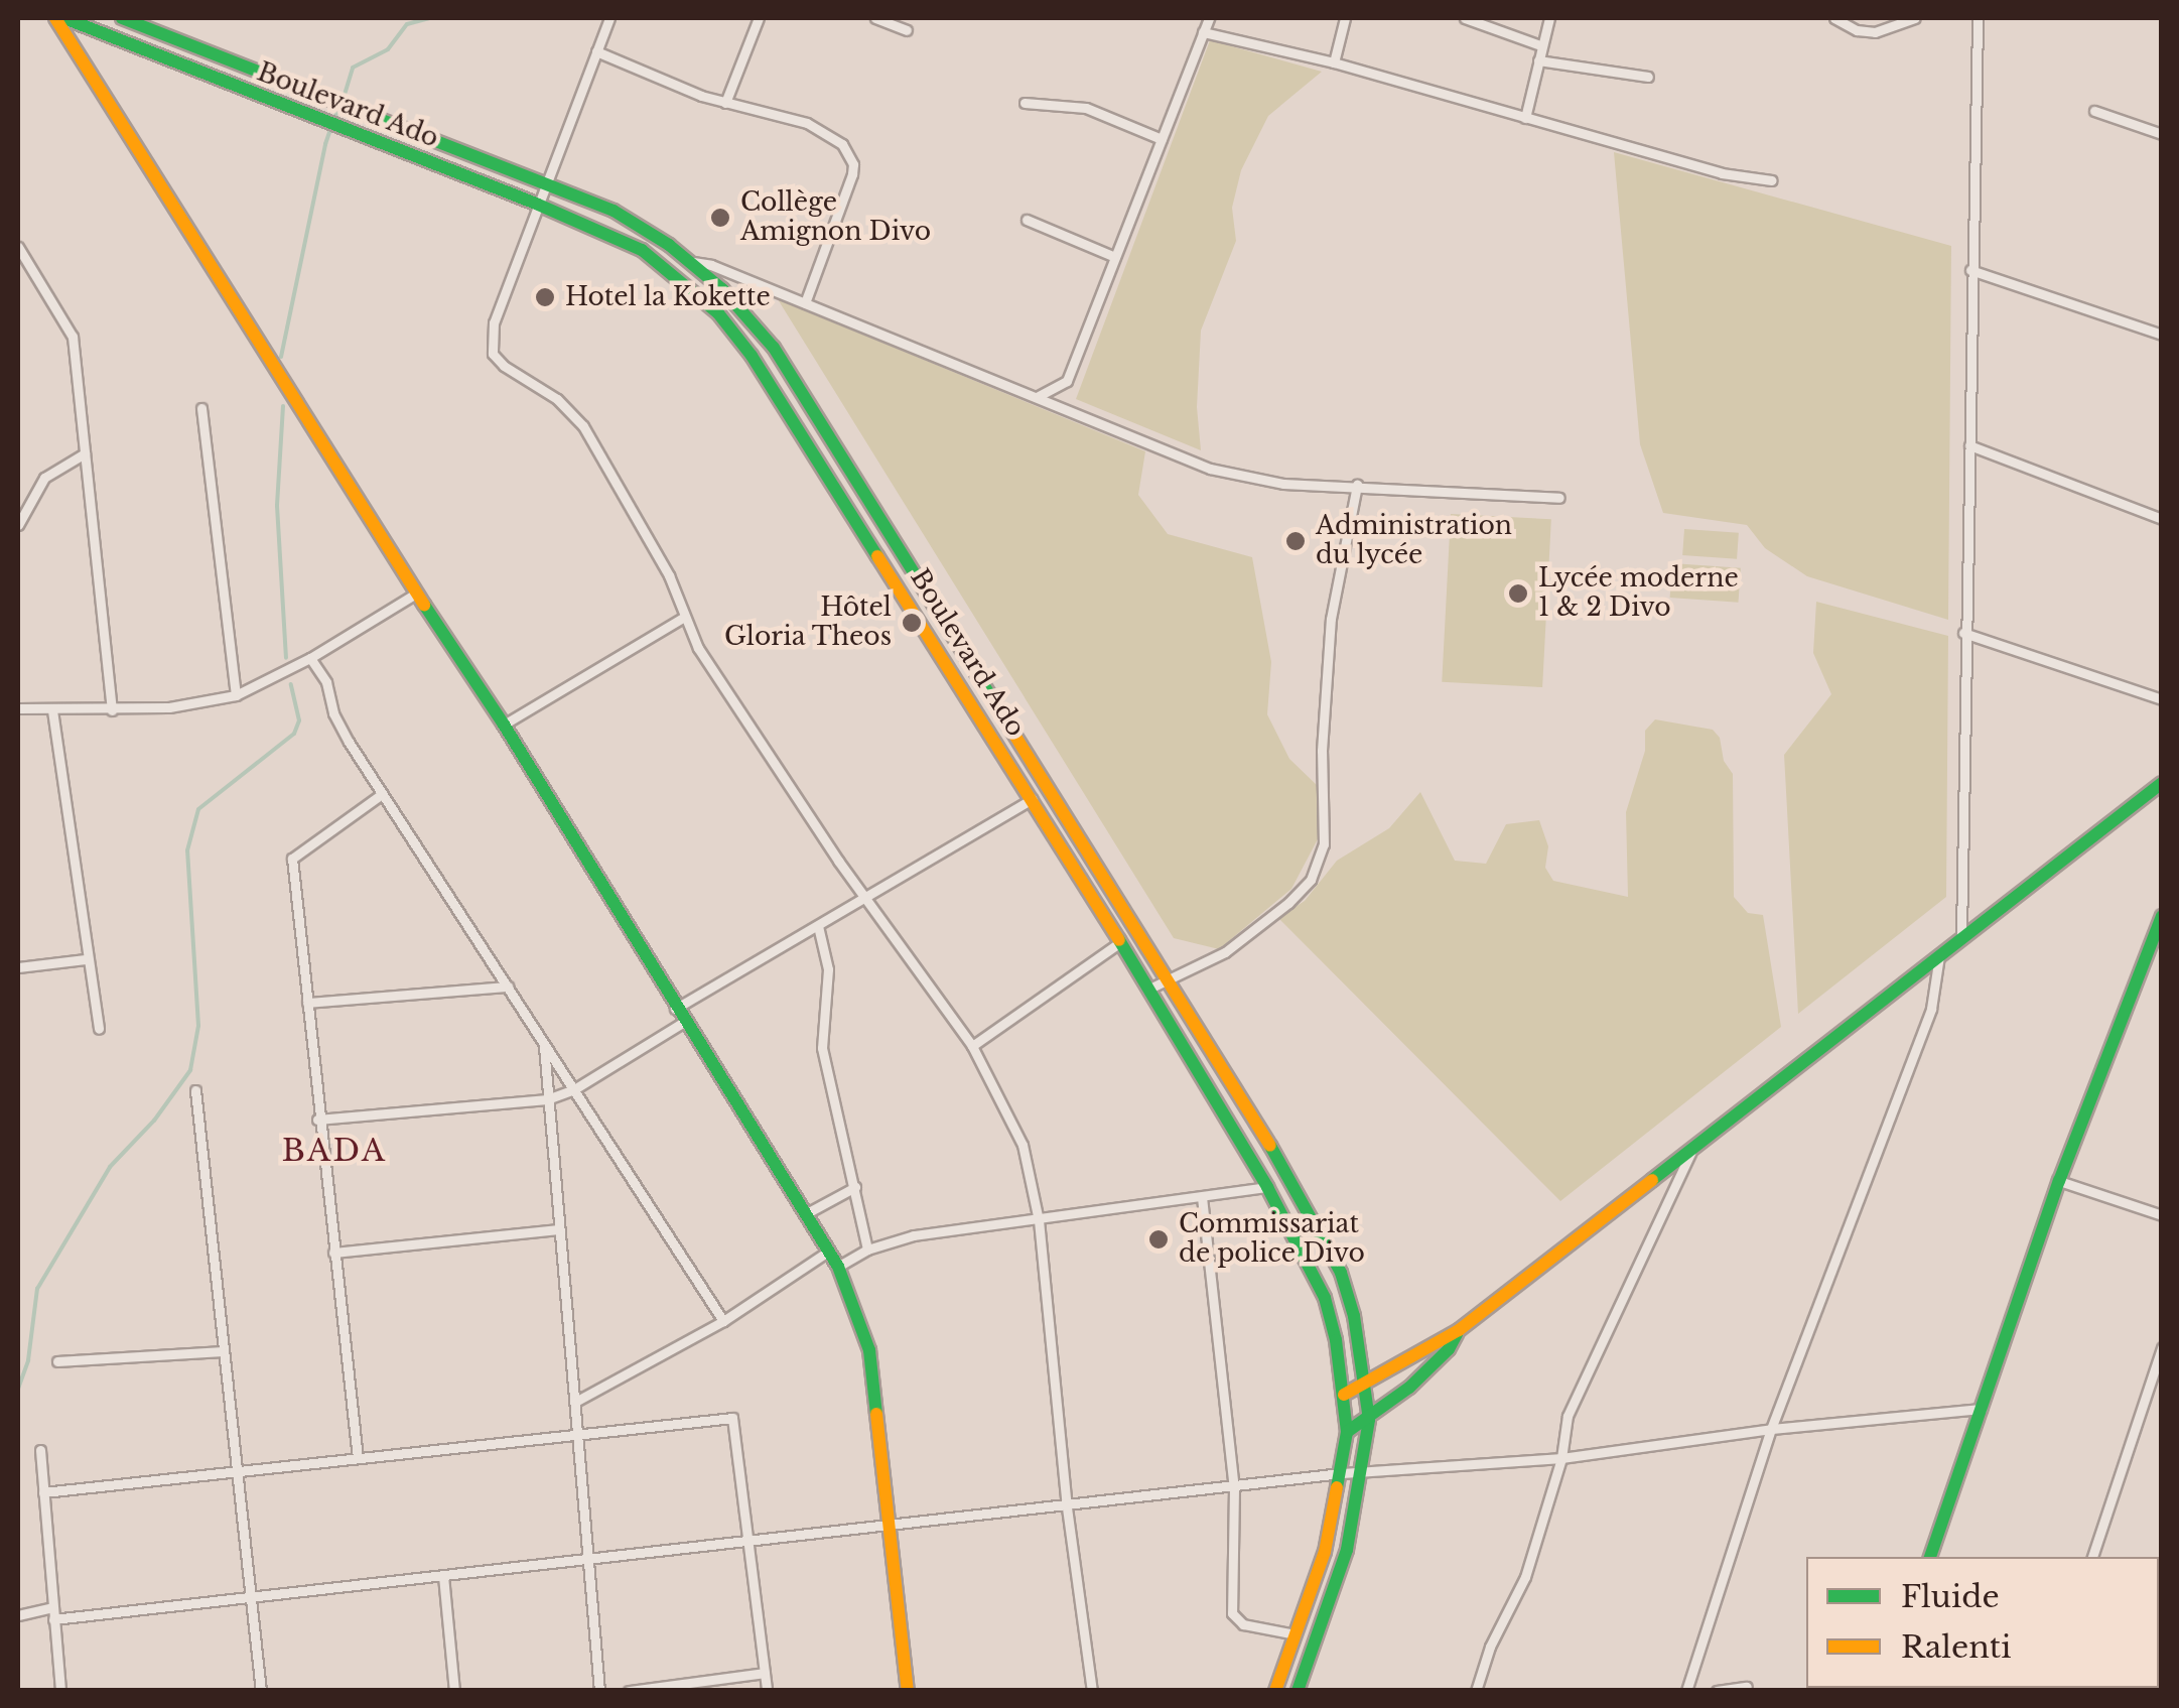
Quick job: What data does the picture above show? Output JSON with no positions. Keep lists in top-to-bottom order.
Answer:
{
  "streets": {
    "main road": ["Boulevard Ado"]
  },
  "districts": ["BADA"],
  "places": [
    "Collège Amignon Divo",
    "Hotel la Kokette",
    "Administration du lycée",
    "Lycée moderne 1 & 2 Divo",
    "Hôtel Gloria Theos",
    "Commissariat de police Divo"
  ],
  "legend": ["Fluide", "Ralenti"]
}
